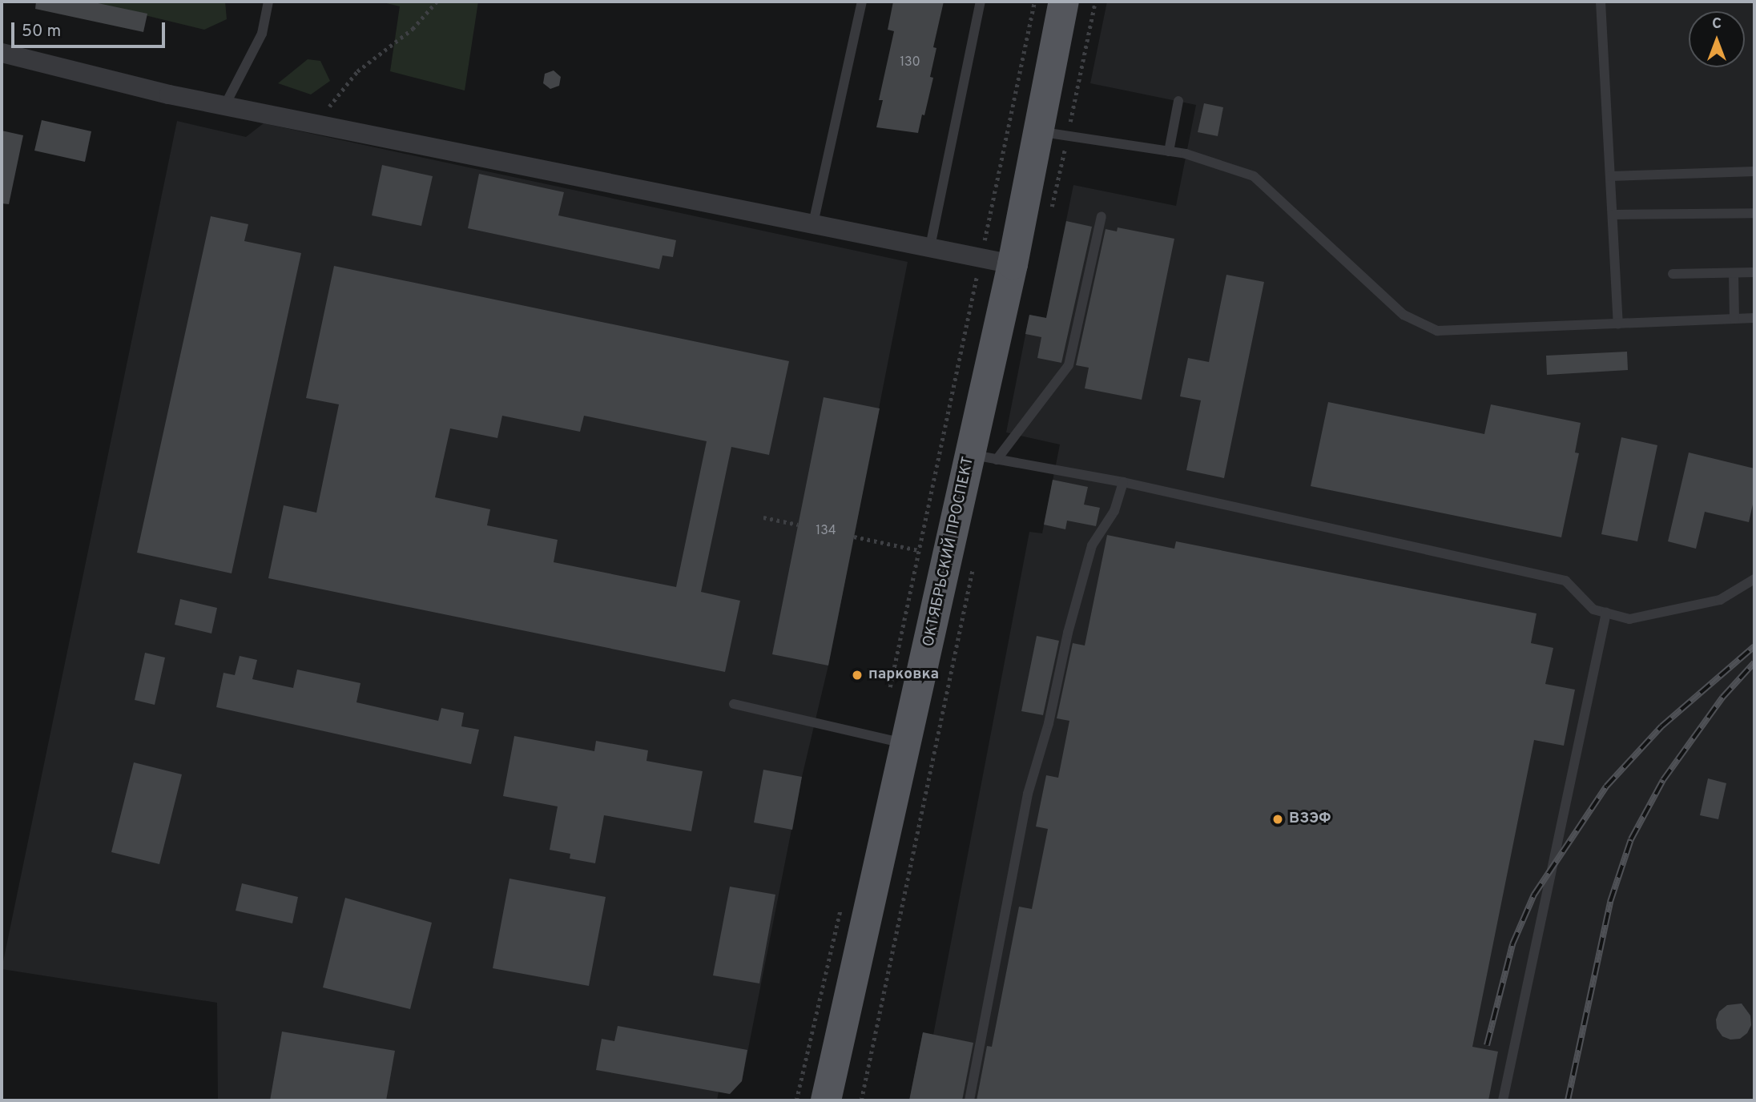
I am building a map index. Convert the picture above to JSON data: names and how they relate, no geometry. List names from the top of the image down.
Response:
{
  "streets": {
    "main road": ["ОКТЯБРЬСКИЙ ПРОСПЕКТ"]
  },
  "places": ["парковка", "ВЗЭФ"],
  "house_numbers": ["130", "134"],
  "scale_bar": "50 m",
  "north": "top"
}
